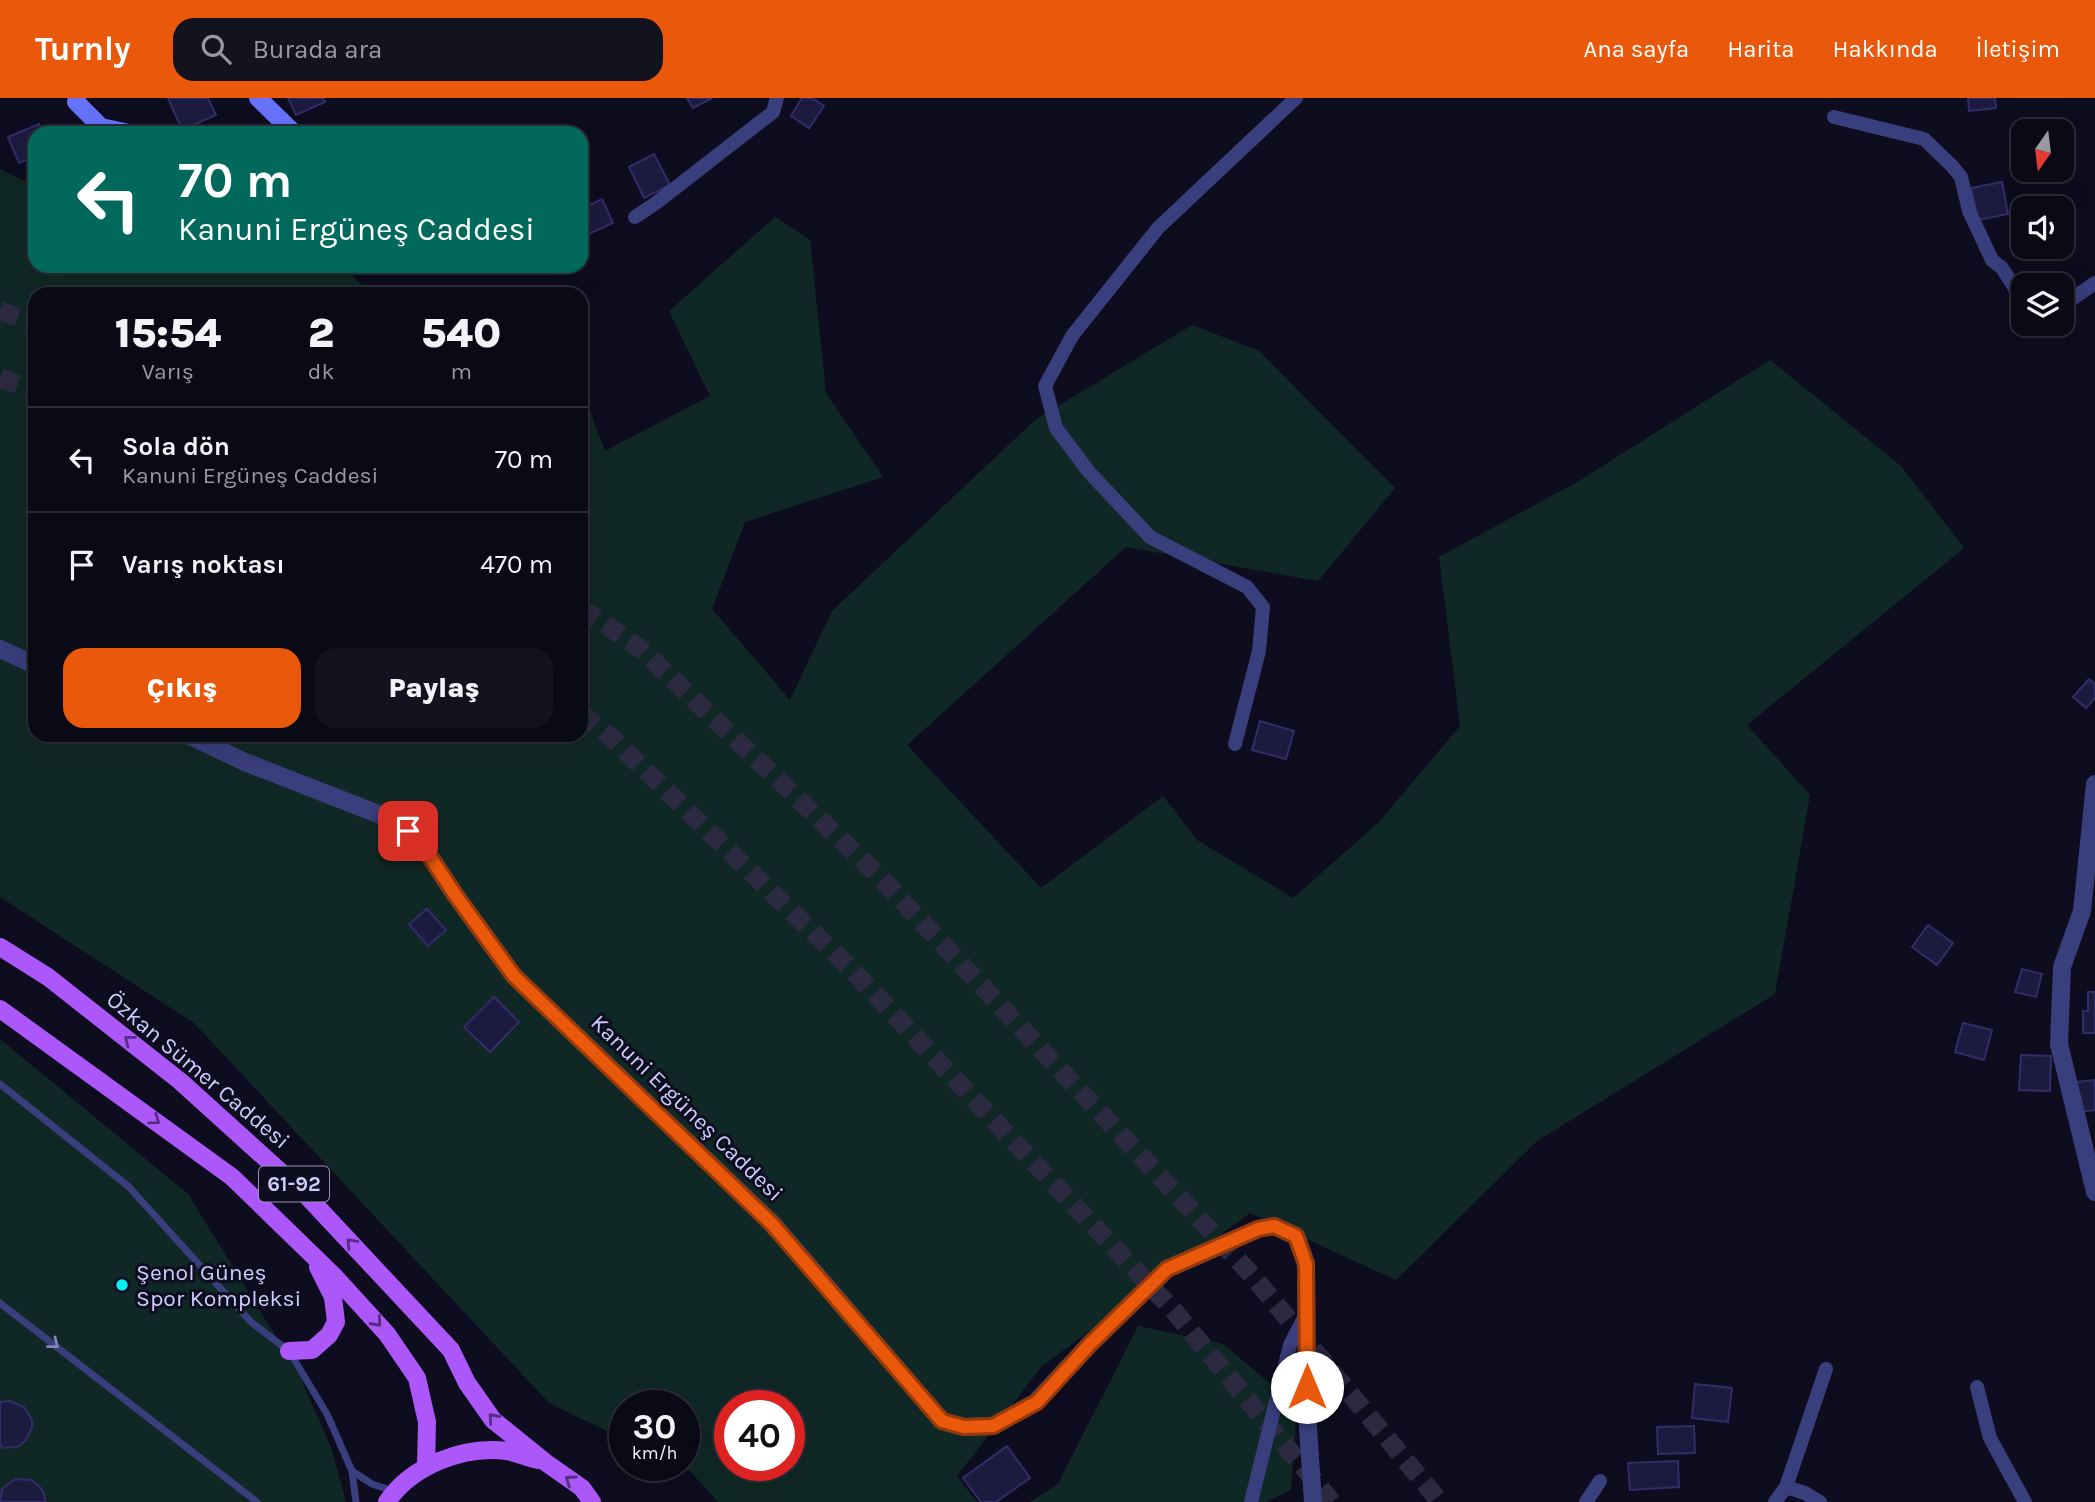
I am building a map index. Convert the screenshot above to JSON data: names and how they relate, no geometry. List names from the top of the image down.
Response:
{
  "streets": {
    "main road": ["Özkan Sümer Caddesi", "61-92"],
    "street": ["Kanuni Ergüneş Caddesi"]
  },
  "crossings": [
    ["Özkan Sümer Caddesi", "61-92"]
  ],
  "places": ["Şenol Güneş Spor Kompleksi"],
  "north": "bottom",
  "page": {
    "header": "Turnly",
    "search": "Burada ara",
    "nav": [
      "Ana sayfa",
      "Harita",
      "Hakkında",
      "İletişim"
    ],
    "turn": ["70 m", "Kanuni Ergüneş Caddesi"],
    "eta": [
      "15:54",
      "Varış",
      "2",
      "dk",
      "540",
      "m"
    ],
    "list": [
      {
        "name": "Sola dön",
        "note": "Kanuni Ergüneş Caddesi",
        "value": "70 m"
      },
      {
        "name": "Varış noktası",
        "value": "470 m"
      }
    ],
    "buttons": ["Çıkış", "Paylaş"],
    "speed": "30 km/h",
    "limit": "40"
  }
}
